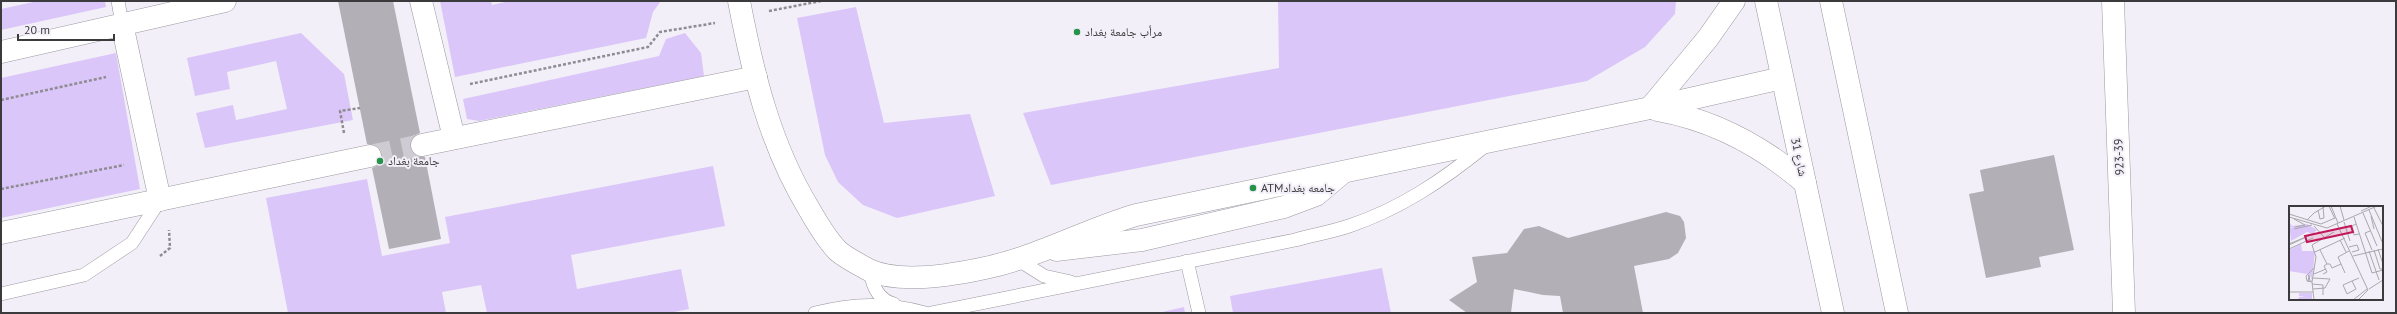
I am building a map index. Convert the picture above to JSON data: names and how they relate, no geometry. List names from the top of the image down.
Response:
{
  "streets": {
    "street": ["شارع 31", "923-39"]
  },
  "places": ["مرأب جامعة بغداد", "جامعة بغداد", "ATMجامعه بغداد"],
  "scale_bar": "20 m"
}
